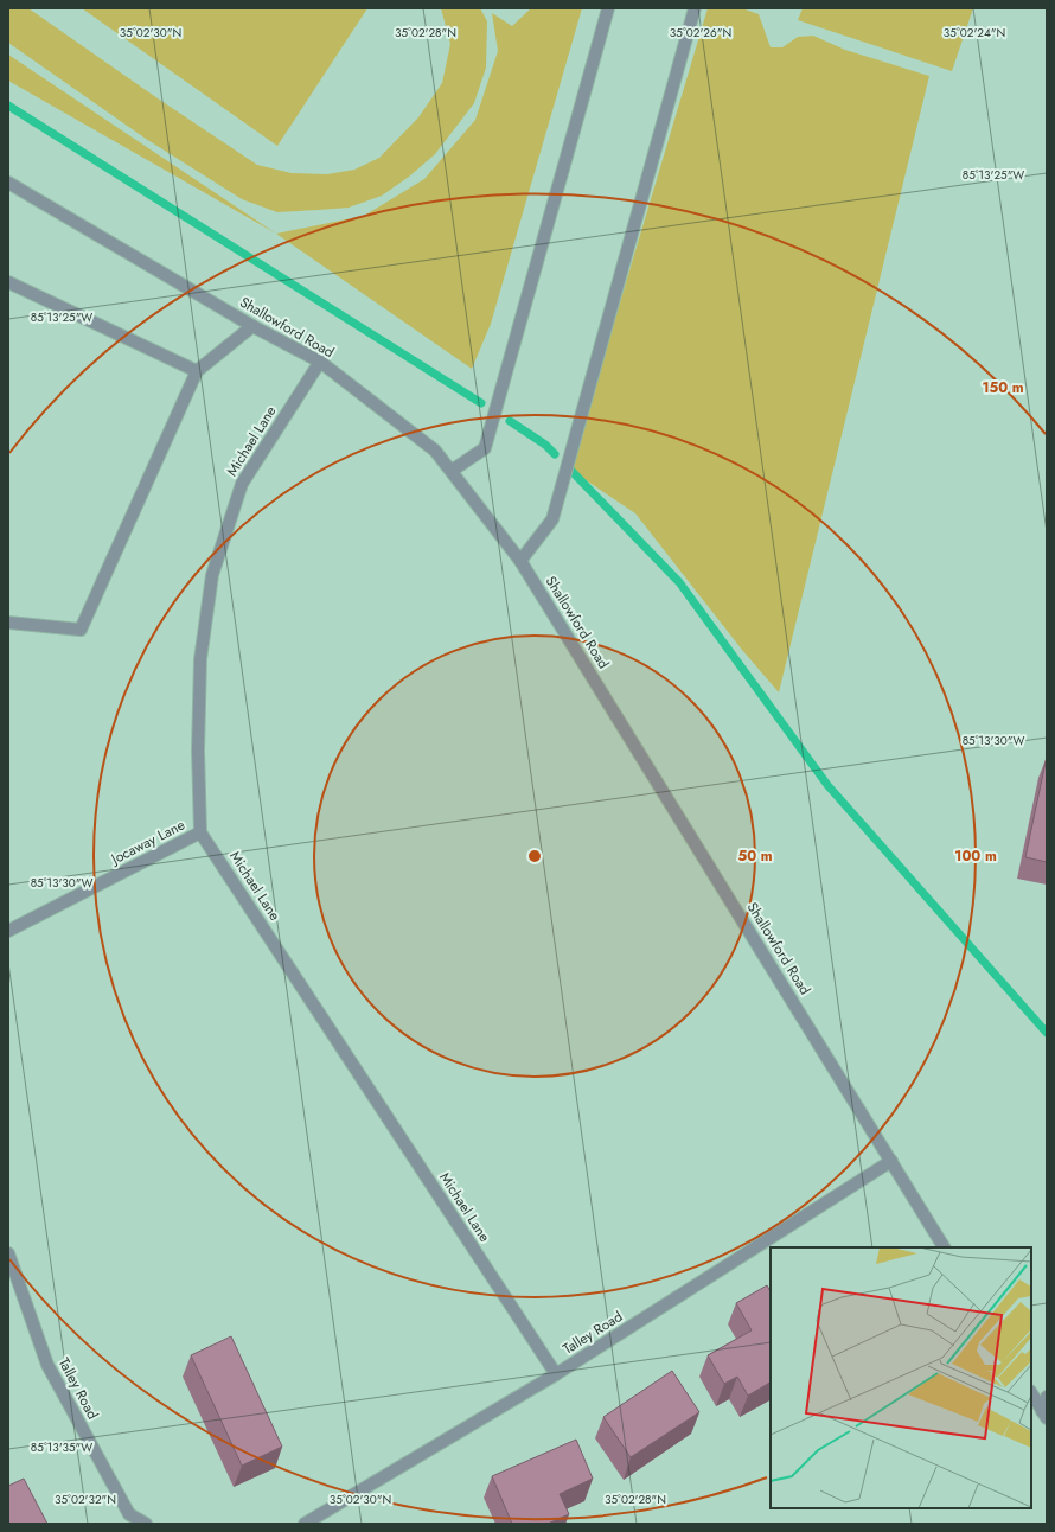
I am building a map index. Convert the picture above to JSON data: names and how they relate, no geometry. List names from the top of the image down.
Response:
{
  "streets": {
    "street": [
      "Shallowford Road",
      "Michael Lane",
      "Jocaway Lane",
      "Talley Road"
    ]
  },
  "crossings": [
    ["Shallowford Road", "Michael Lane"],
    ["Shallowford Road", "Talley Road"],
    ["Michael Lane", "Jocaway Lane"],
    ["Michael Lane", "Talley Road"]
  ],
  "coordinates": [
    "35°02'30\"N",
    "35°02'28\"N",
    "35°02'26\"N",
    "35°02'24\"N",
    "85°13'25\"W",
    "85°13'30\"W",
    "85°13'35\"W",
    "35°02'32\"N"
  ],
  "rings": ["150 m", "50 m", "100 m"]
}
